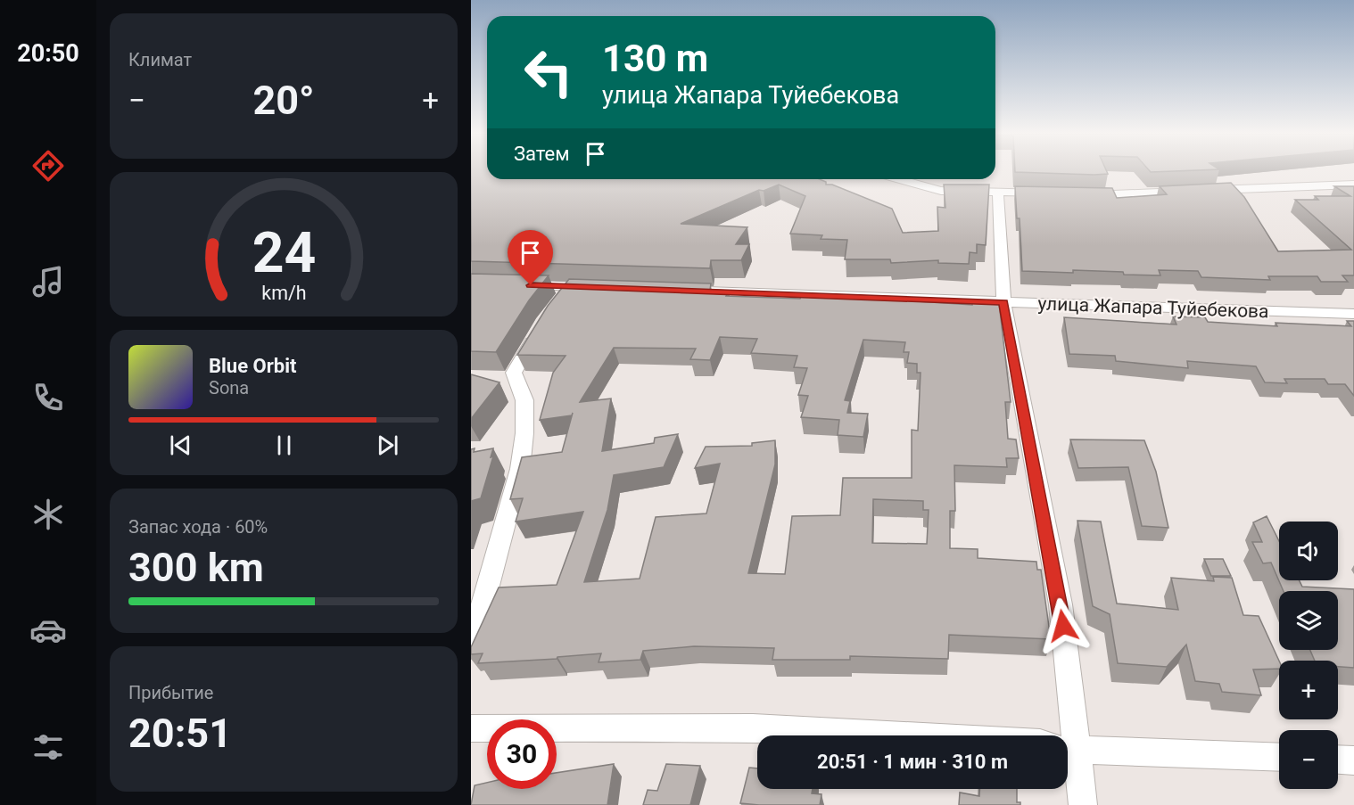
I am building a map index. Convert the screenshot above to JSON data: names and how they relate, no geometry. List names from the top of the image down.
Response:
{
  "streets": {
    "street": ["улица Жапара Туйебекова"]
  },
  "page": {
    "tabs": "20:50",
    "tile": [
      "Климат",
      ["Запас хода · 60%", "300 km"],
      ["Прибытие", "20:51"]
    ],
    "turn": ["130 m", "улица Жапара Туйебекова"],
    "heat": ["−", "20°", "+"],
    "then": "Затем",
    "song": ["Blue Orbit", "Sona"],
    "map_buttons": ["+", "−"],
    "limit": "30",
    "trip": "20:51 · 1 мин · 310 m",
    "gauge": ["24", "km/h"]
  }
}
